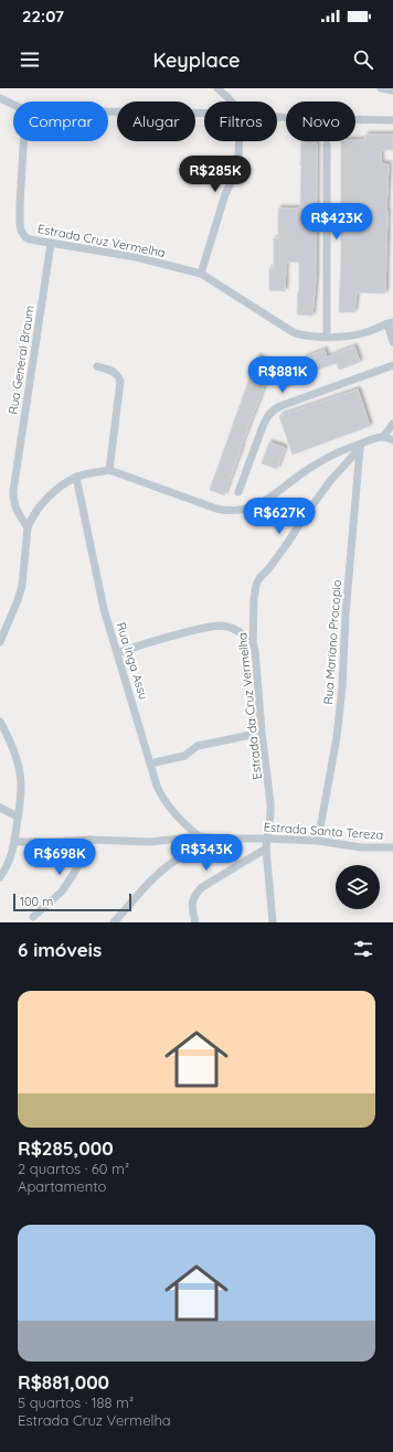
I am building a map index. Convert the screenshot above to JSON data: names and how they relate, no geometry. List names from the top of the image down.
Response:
{
  "streets": {
    "street": [
      "Estrada Cruz Vermelha",
      "Rua General Braum",
      "Rua Mariano Procopio",
      "Rua Inga Assu",
      "Estrada da Cruz Vermelha",
      "Estrada Santa Tereza"
    ]
  },
  "crossings": [
    ["Estrada Cruz Vermelha", "Rua General Braum"],
    ["Rua Mariano Procopio", "Estrada da Cruz Vermelha"],
    ["Rua Mariano Procopio", "Estrada Santa Tereza"],
    ["Rua Inga Assu", "Estrada Santa Tereza"],
    ["Estrada da Cruz Vermelha", "Estrada Santa Tereza"]
  ],
  "scale_bar": "100 m",
  "page": {
    "status": "22:07",
    "header": "Keyplace",
    "chip": [
      "Comprar",
      "Alugar",
      "Filtros",
      "Novo"
    ],
    "price": [
      "R$285K",
      "R$423K",
      "R$881K",
      "R$627K",
      "R$343K",
      "R$698K"
    ],
    "scale": "100 m",
    "heading": "6 imóveis",
    "list": [
      {
        "name": "R$285,000",
        "note": "2 quartos · 60 m² · Apartamento"
      },
      {
        "name": "R$881,000",
        "note": "5 quartos · 188 m² · Estrada Cruz Vermelha"
      }
    ]
  }
}
